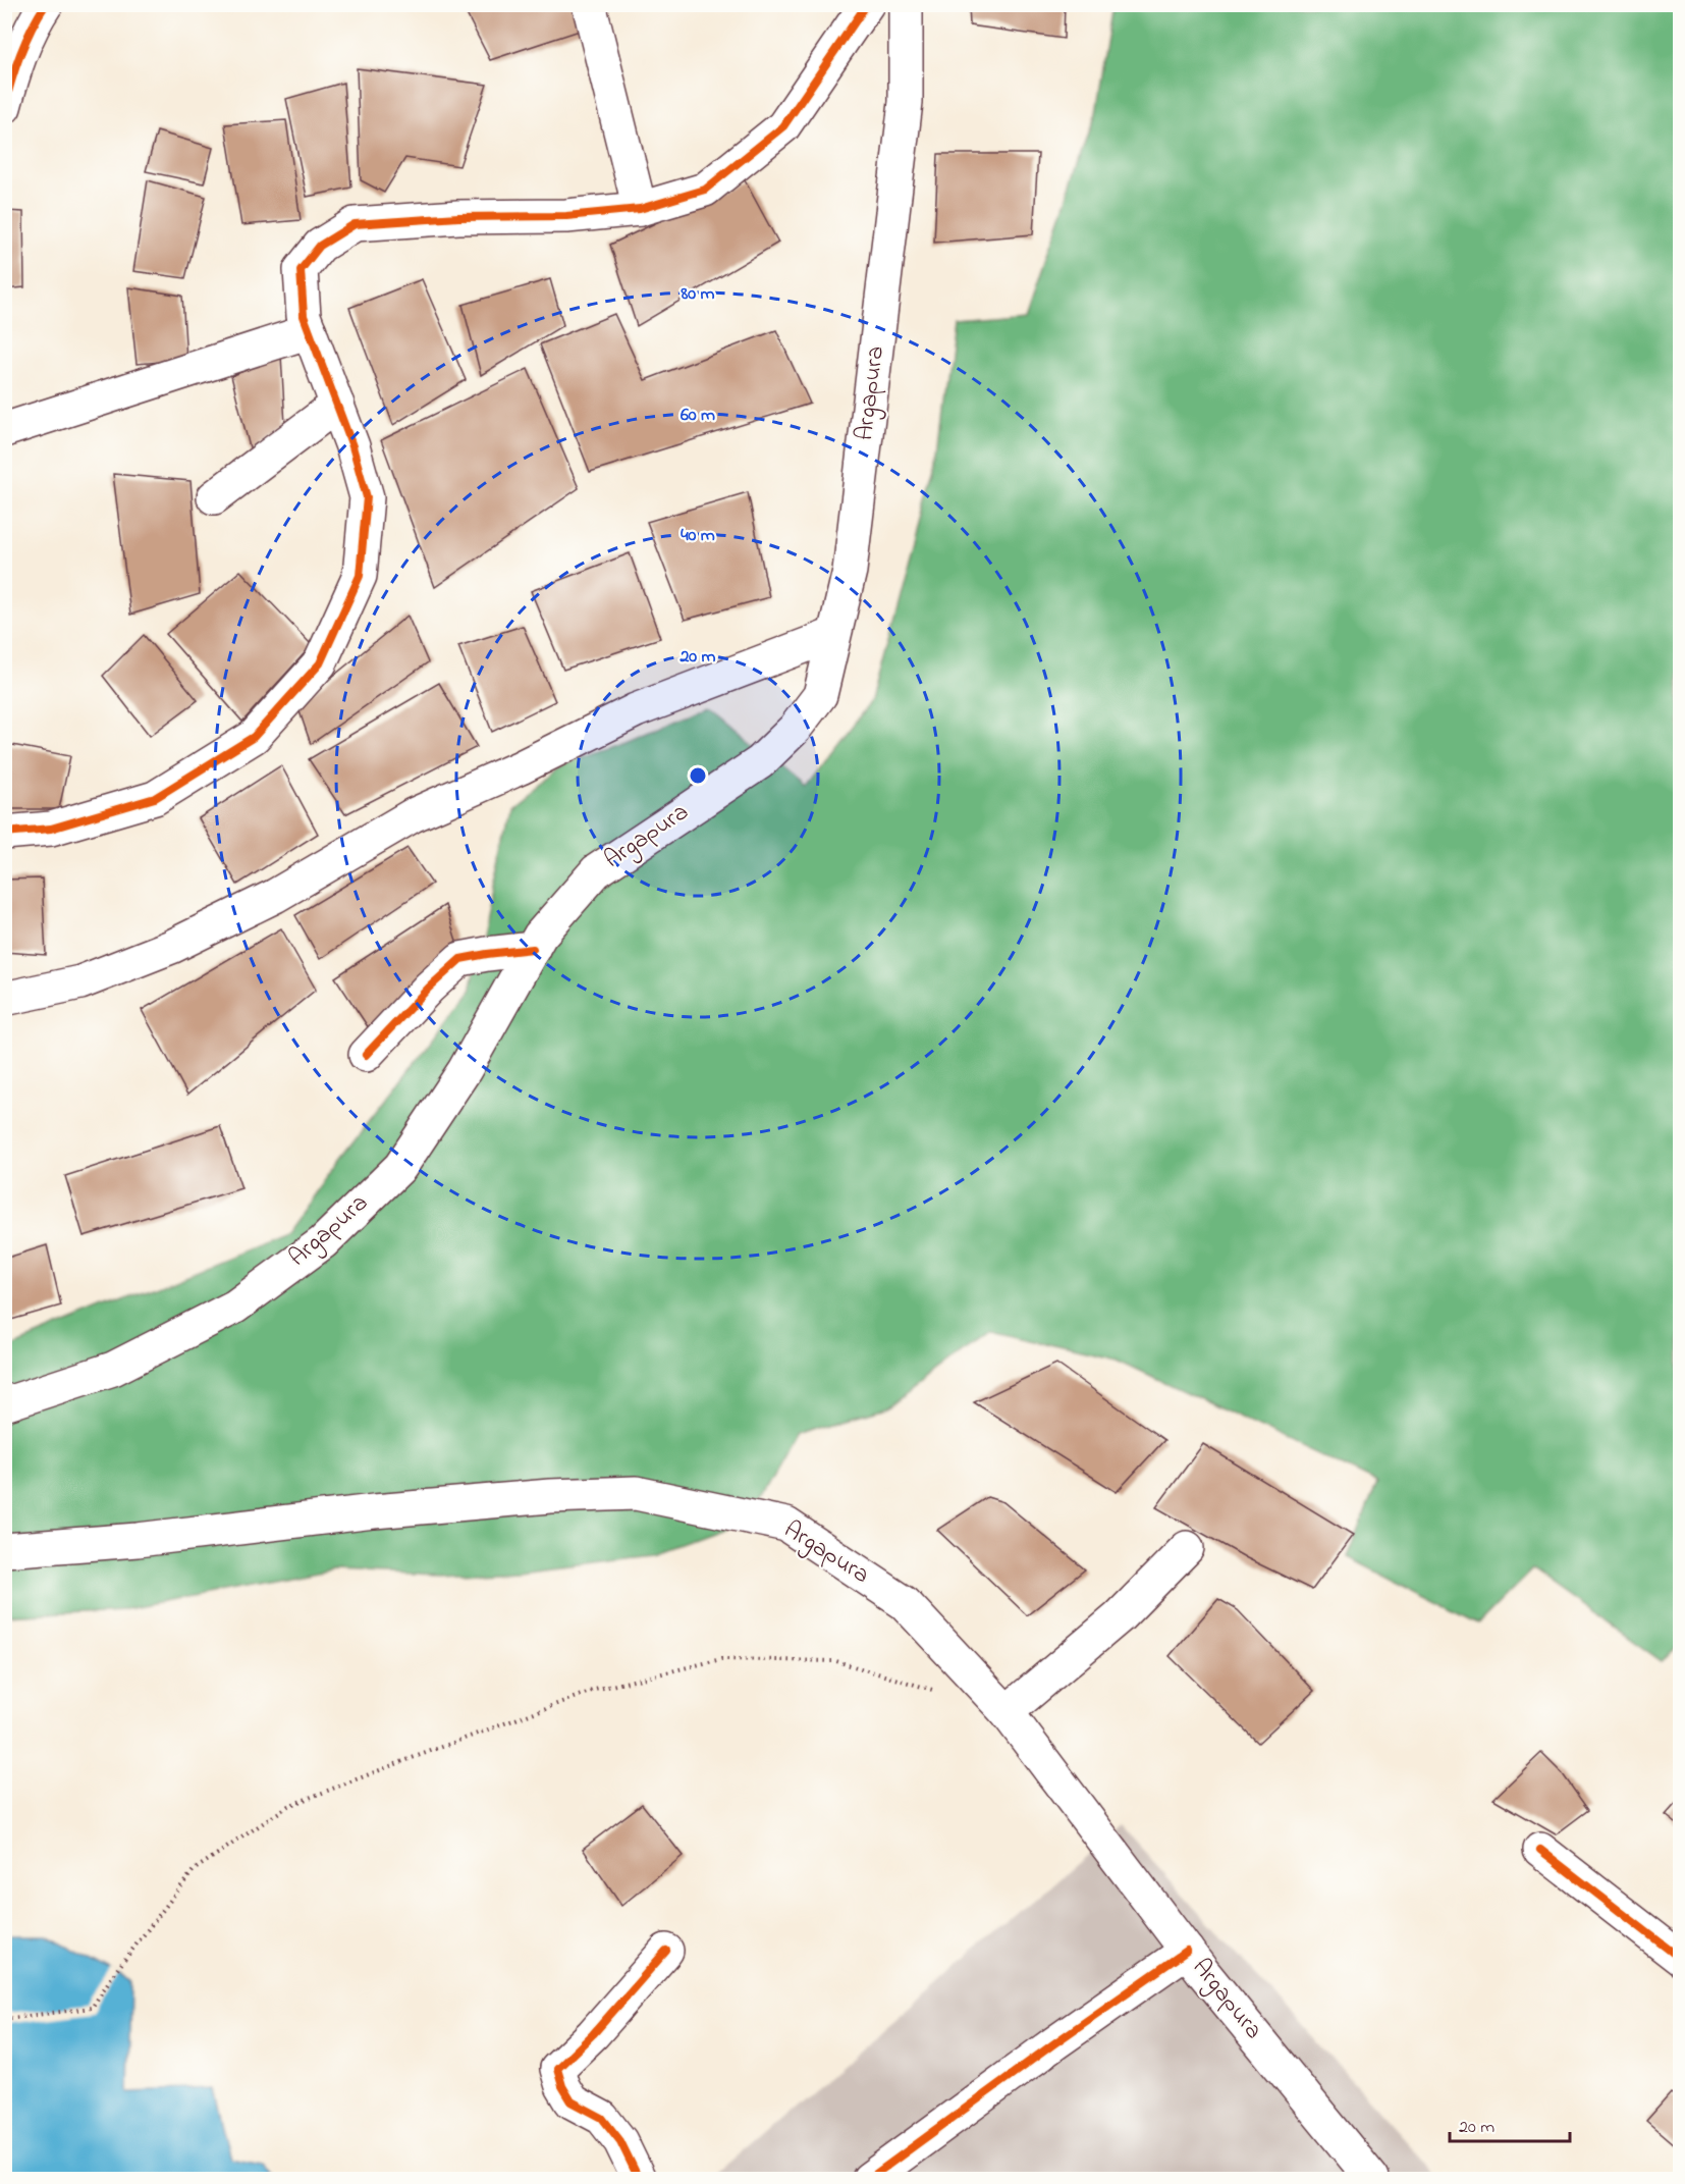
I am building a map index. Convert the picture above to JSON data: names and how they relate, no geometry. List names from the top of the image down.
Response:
{
  "streets": {
    "main road": ["Argapura"]
  },
  "scale_bar": "20 m",
  "rings": [
    "80 m",
    "60 m",
    "40 m",
    "20 m"
  ]
}
